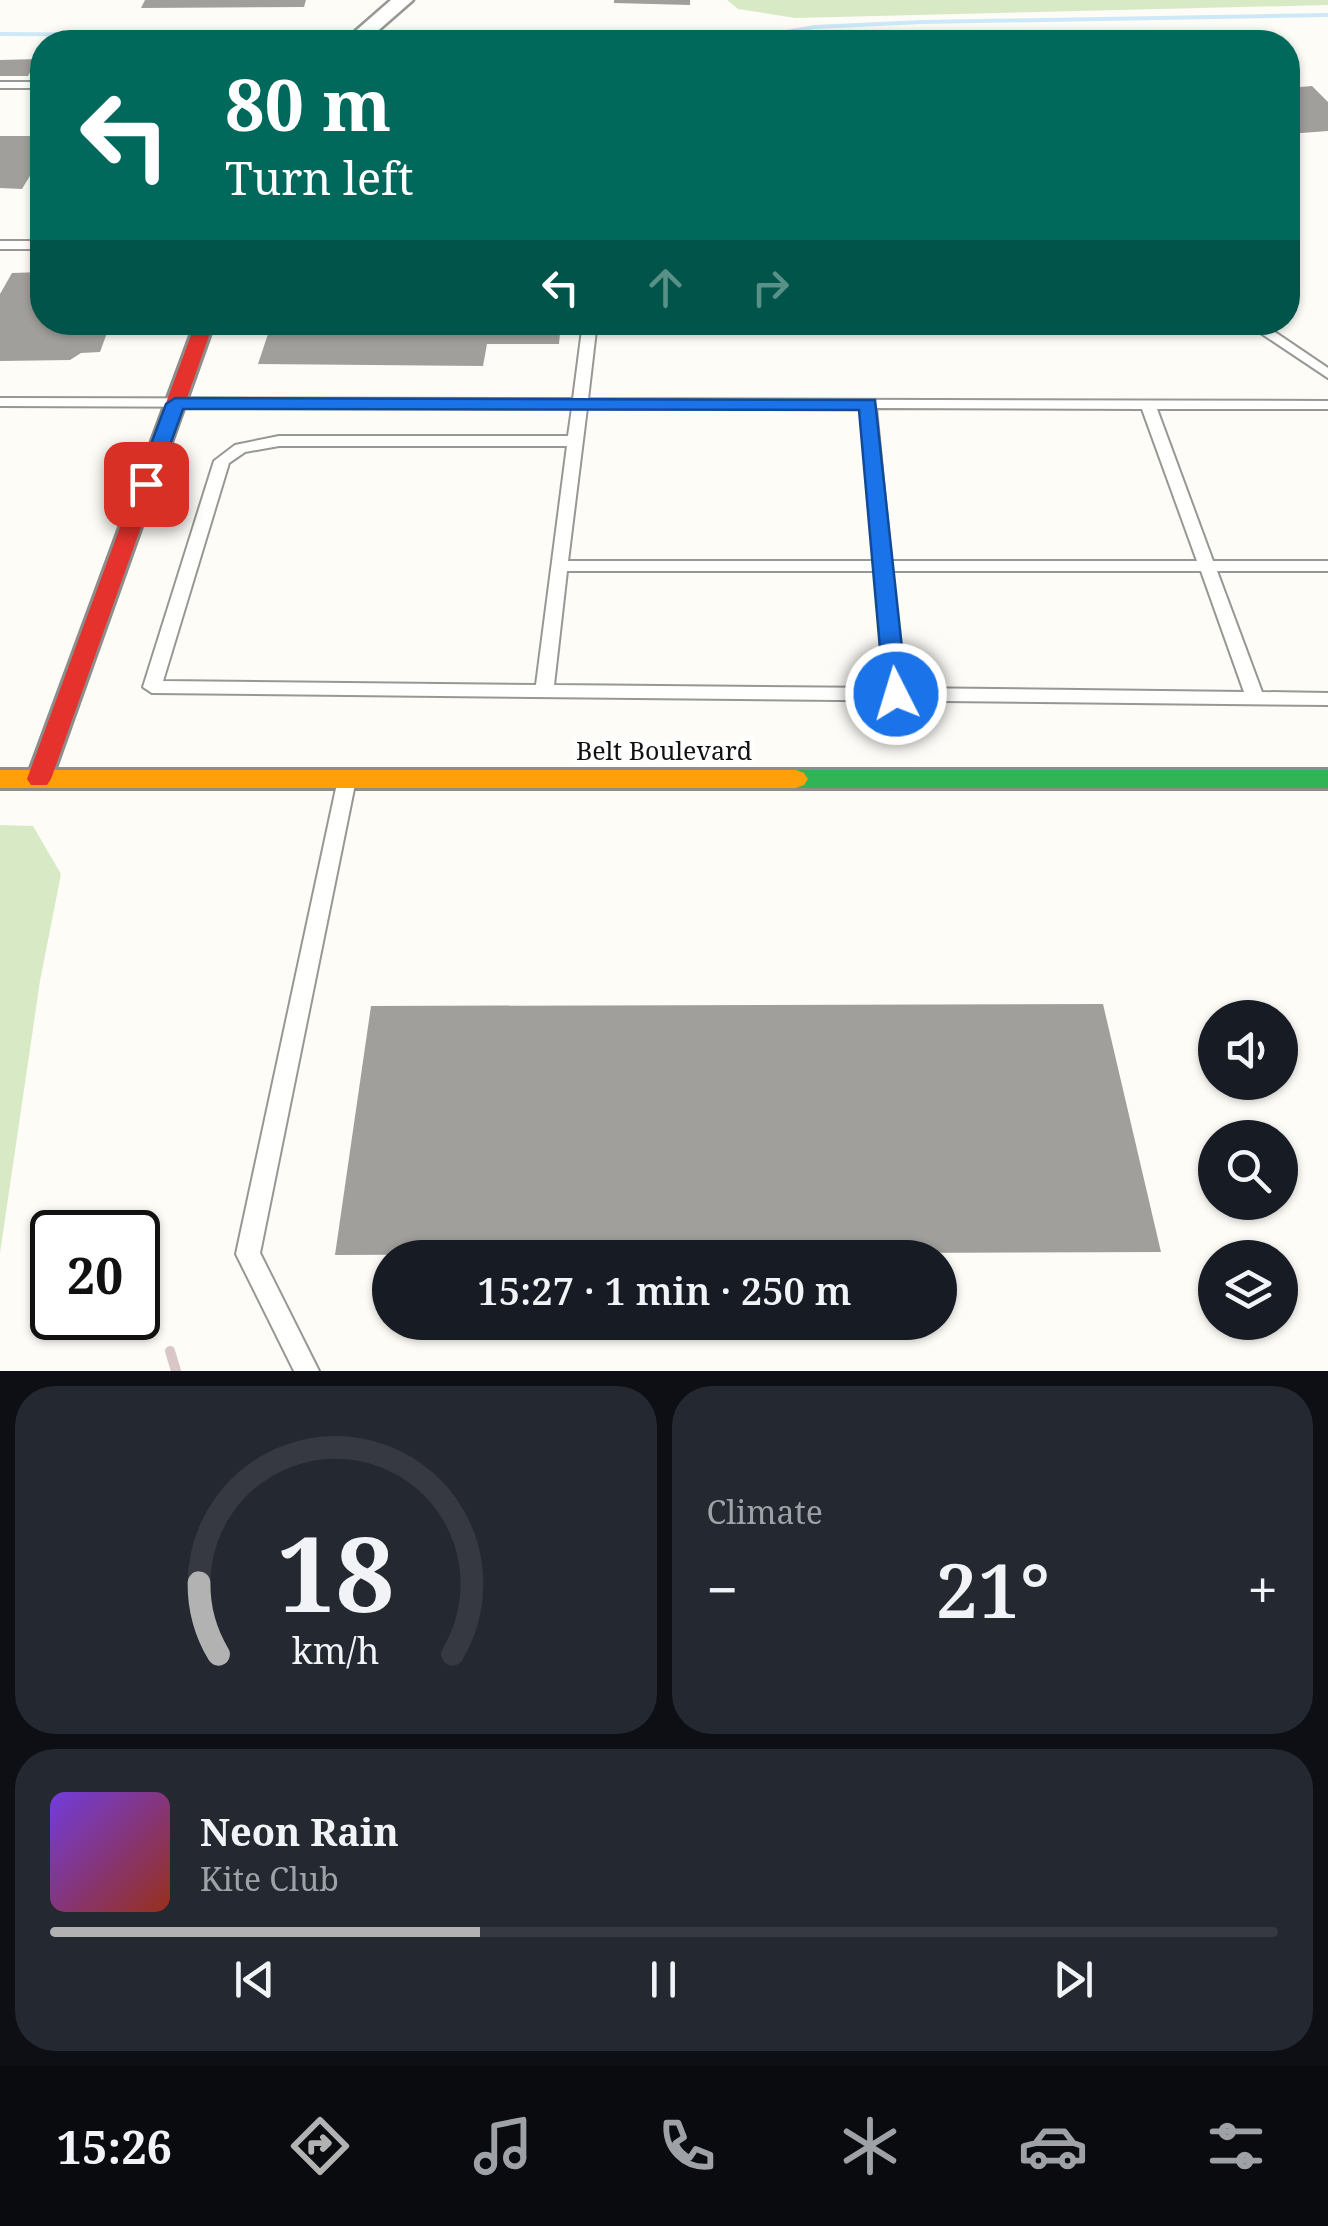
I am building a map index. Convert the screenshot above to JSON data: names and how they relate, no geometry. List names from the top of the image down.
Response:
{
  "streets": {
    "street": ["Belt Boulevard"]
  },
  "page": {
    "turn": ["80 m", "Turn left"],
    "limit": "20",
    "trip": "15:27 · 1 min · 250 m",
    "tile": "Climate",
    "heat": ["−", "21°", "+"],
    "song": ["Neon Rain", "Kite Club"],
    "tabs": "15:26",
    "gauge": ["18", "km/h"]
  }
}
